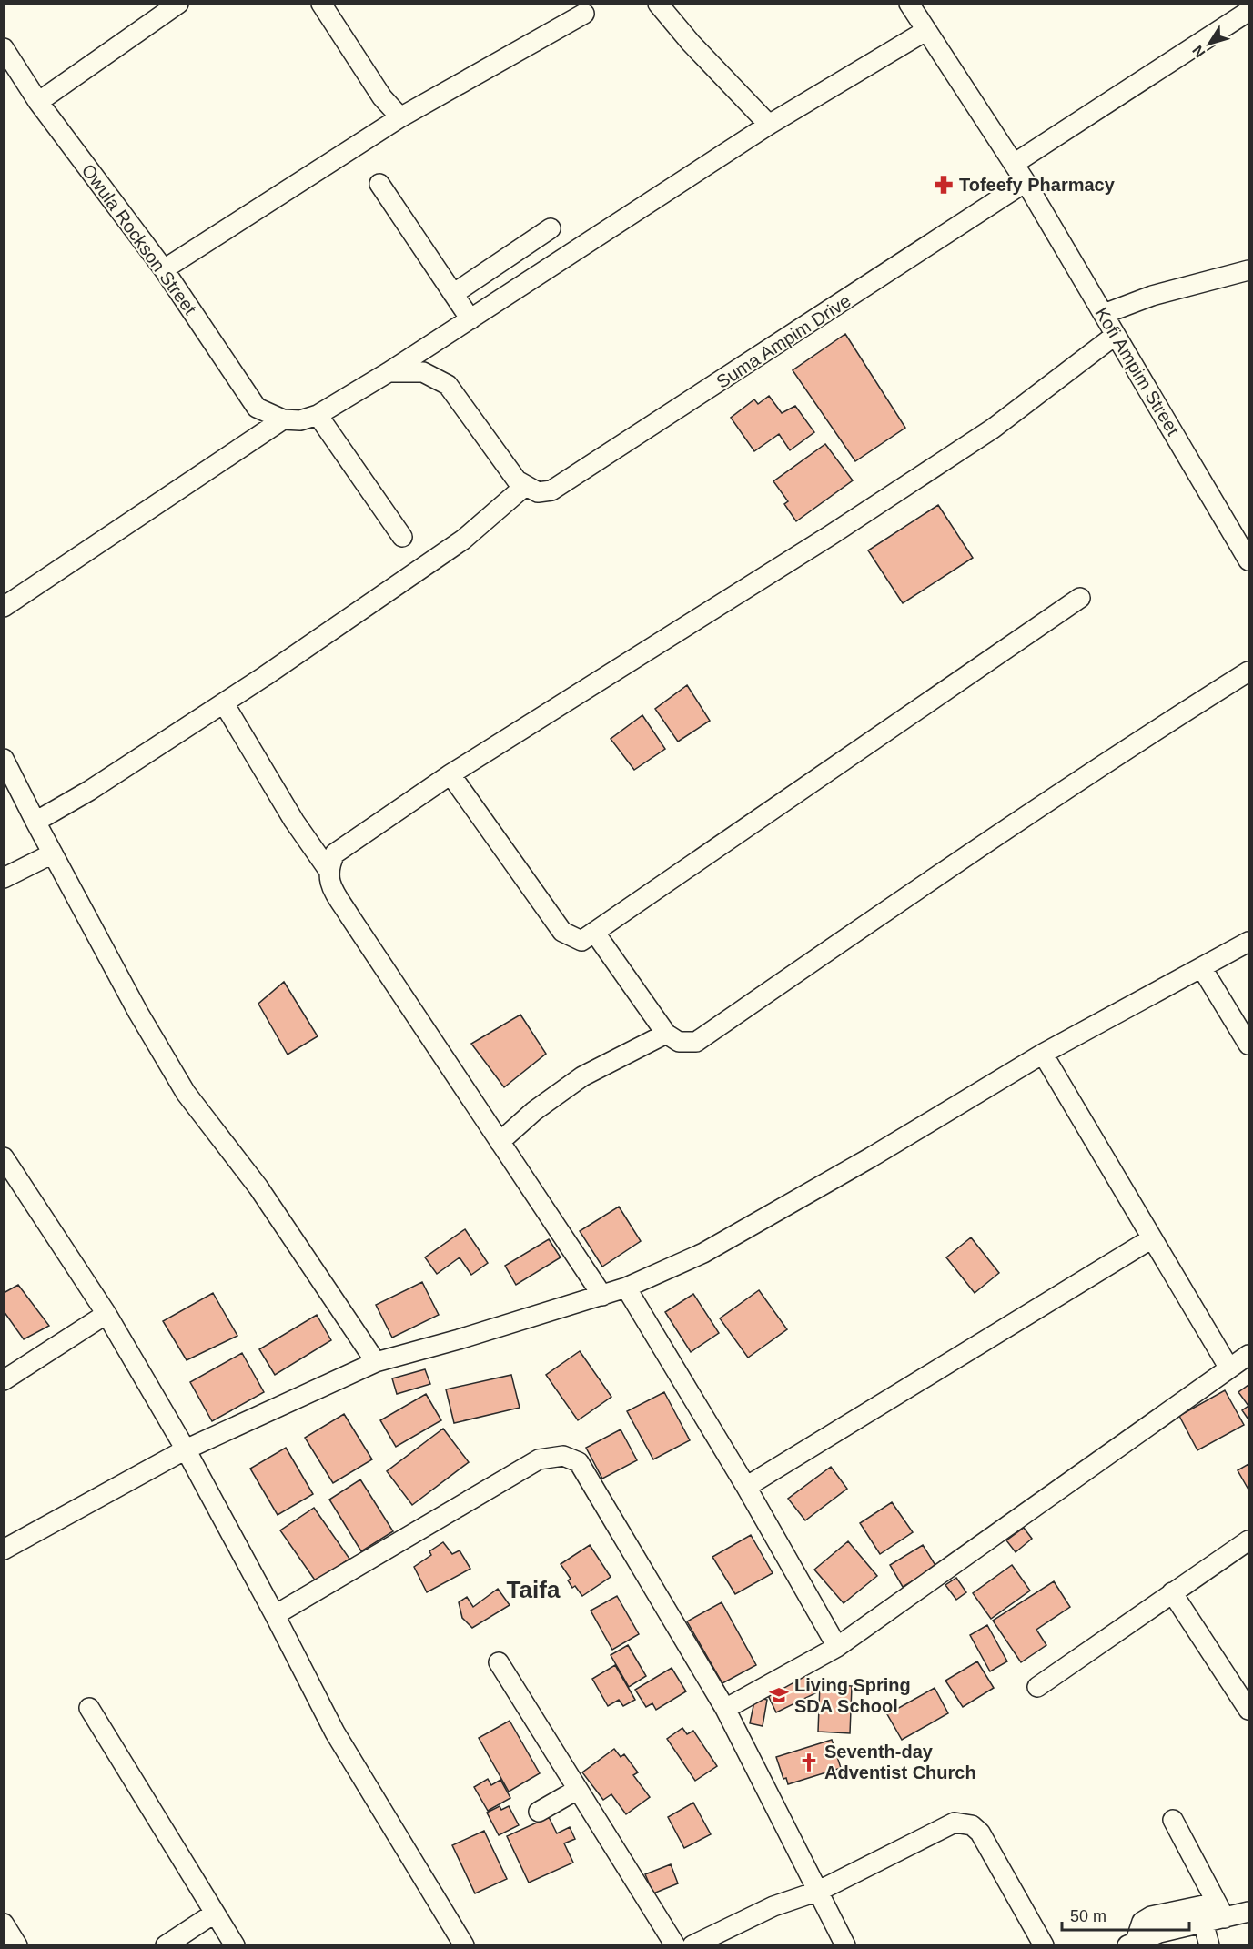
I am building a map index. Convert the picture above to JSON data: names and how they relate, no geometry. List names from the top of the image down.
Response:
{
  "streets": {
    "street": ["Owula Rockson Street", "Suma Ampim Drive", "Kofi Ampim Street"]
  },
  "crossings": [
    ["Suma Ampim Drive", "Kofi Ampim Street"]
  ],
  "districts": ["Taifa"],
  "places": {
    "pharmacy": ["Tofeefy Pharmacy"],
    "school or university": ["Living Spring SDA School"],
    "church": ["Seventh-day Adventist Church"]
  },
  "scale_bar": "50 m",
  "north": "bottom left"
}
